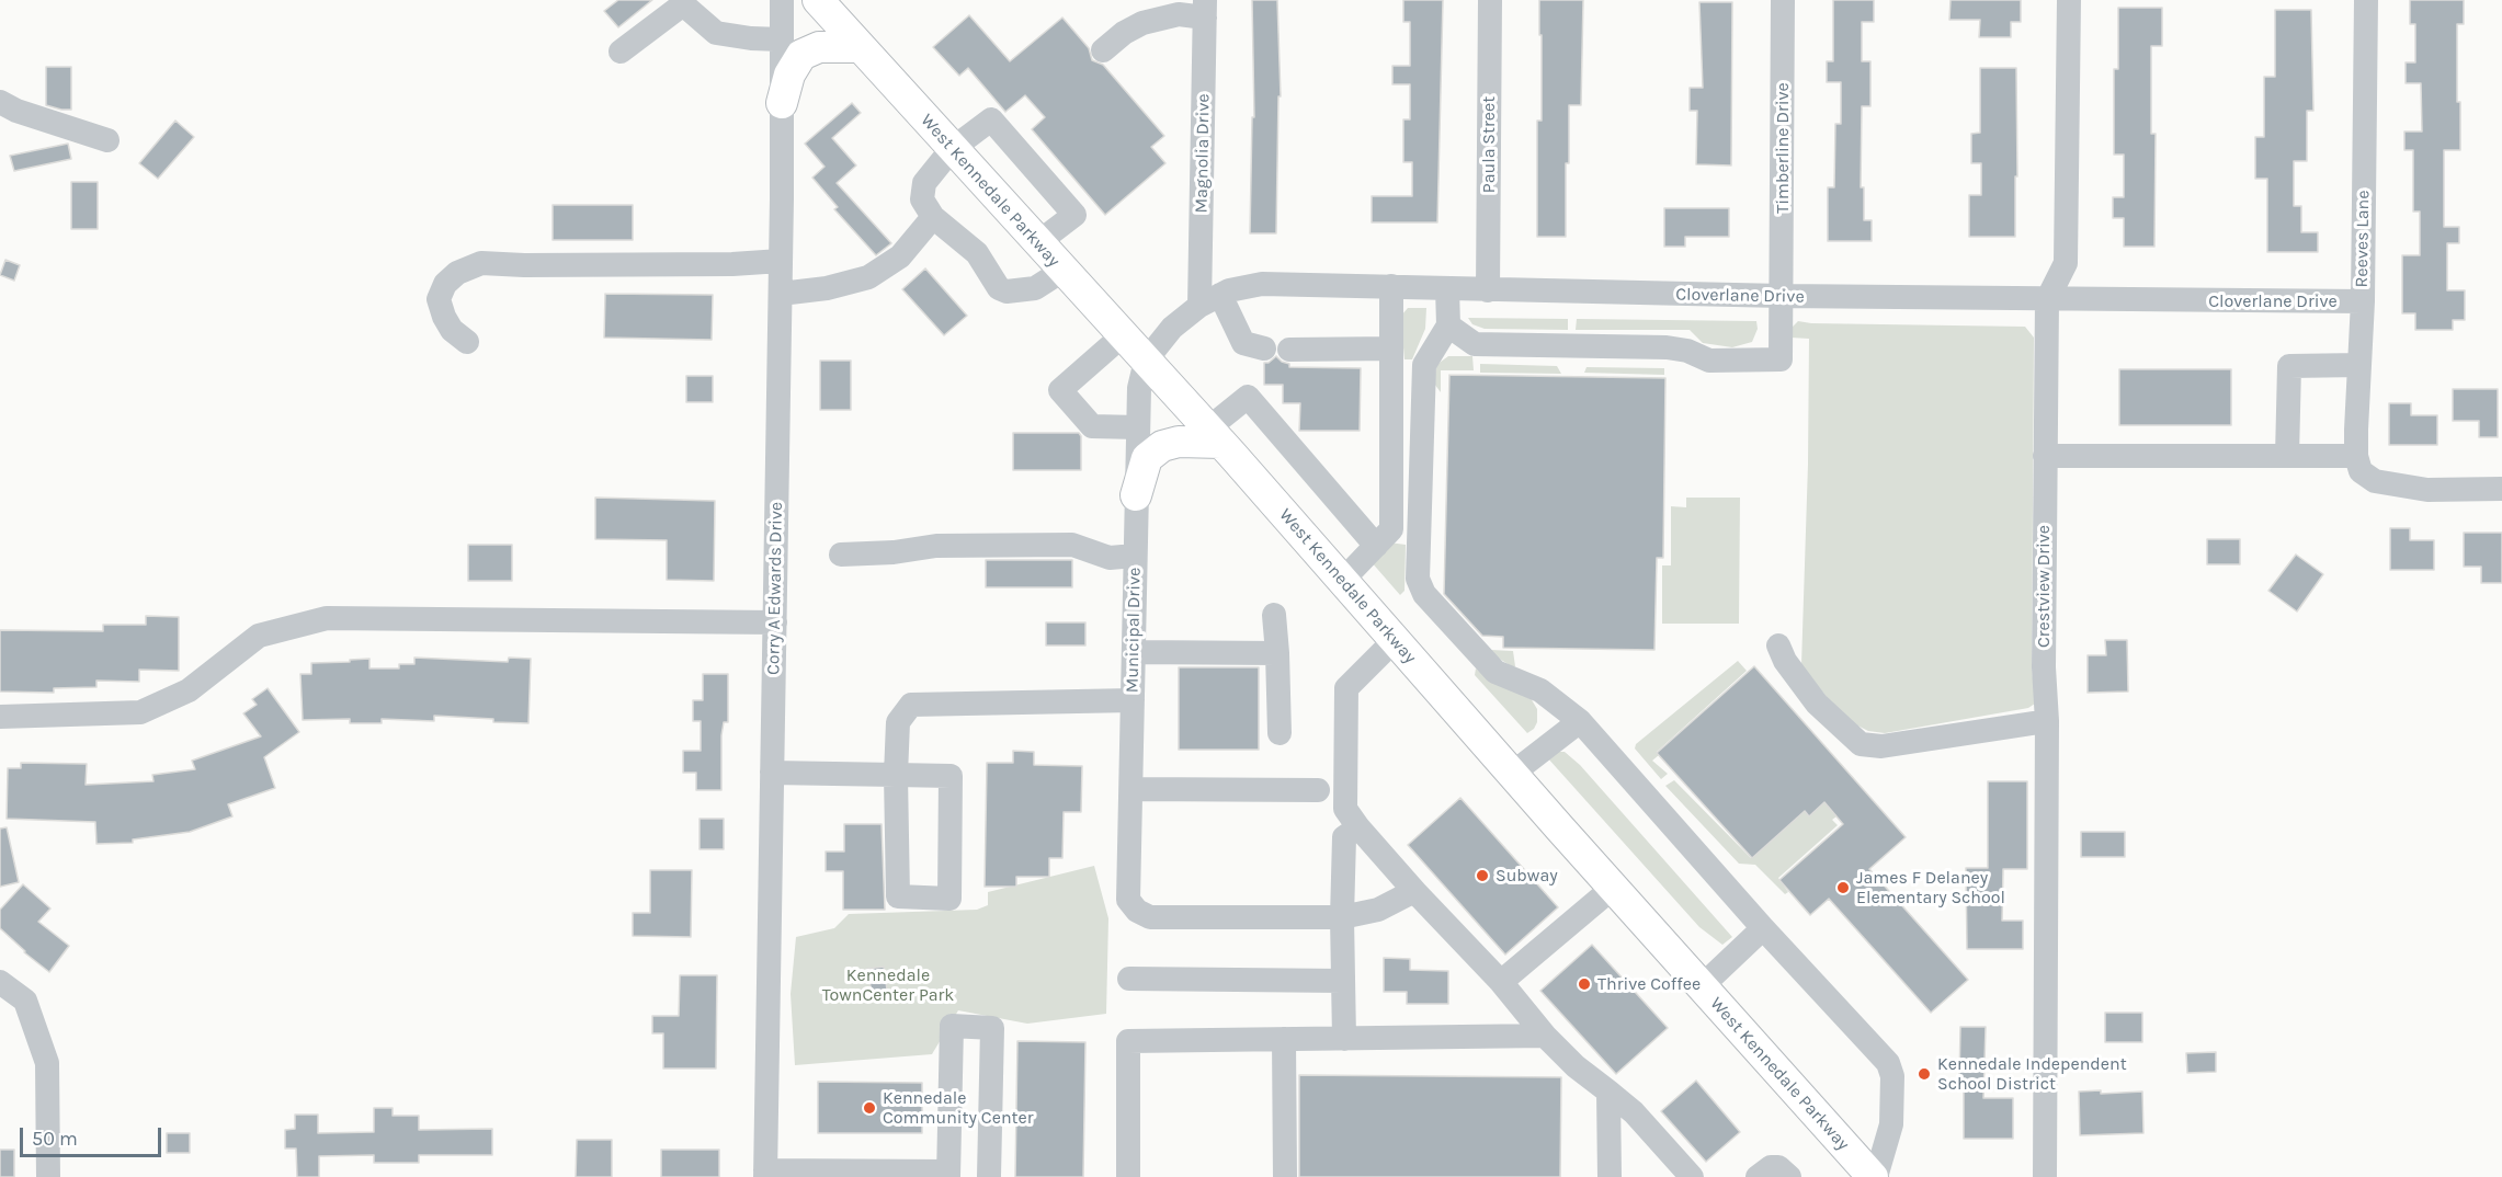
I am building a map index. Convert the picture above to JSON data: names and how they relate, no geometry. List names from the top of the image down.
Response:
{
  "streets": {
    "main road": ["West Kennedale Parkway"],
    "street": [
      "Paula Street",
      "Timberline Drive",
      "Magnolia Drive",
      "Reeves Lane",
      "Cloverlane Drive",
      "Crestview Drive",
      "Corry A Edwards Drive",
      "Municipal Drive"
    ]
  },
  "crossings": [
    ["Paula Street", "Cloverlane Drive"],
    ["Timberline Drive", "Cloverlane Drive"],
    ["Magnolia Drive", "Cloverlane Drive"],
    ["West Kennedale Parkway", "Cloverlane Drive"],
    ["West Kennedale Parkway", "Municipal Drive"],
    ["Reeves Lane", "Cloverlane Drive"],
    ["Cloverlane Drive", "Crestview Drive"],
    ["Cloverlane Drive", "Municipal Drive"]
  ],
  "parks": ["Kennedale TownCenter Park"],
  "places": [
    "Subway",
    "James F Delaney Elementary School",
    "Thrive Coffee",
    "Kennedale Independent School District",
    "Kennedale Community Center"
  ],
  "scale_bar": "50 m"
}
